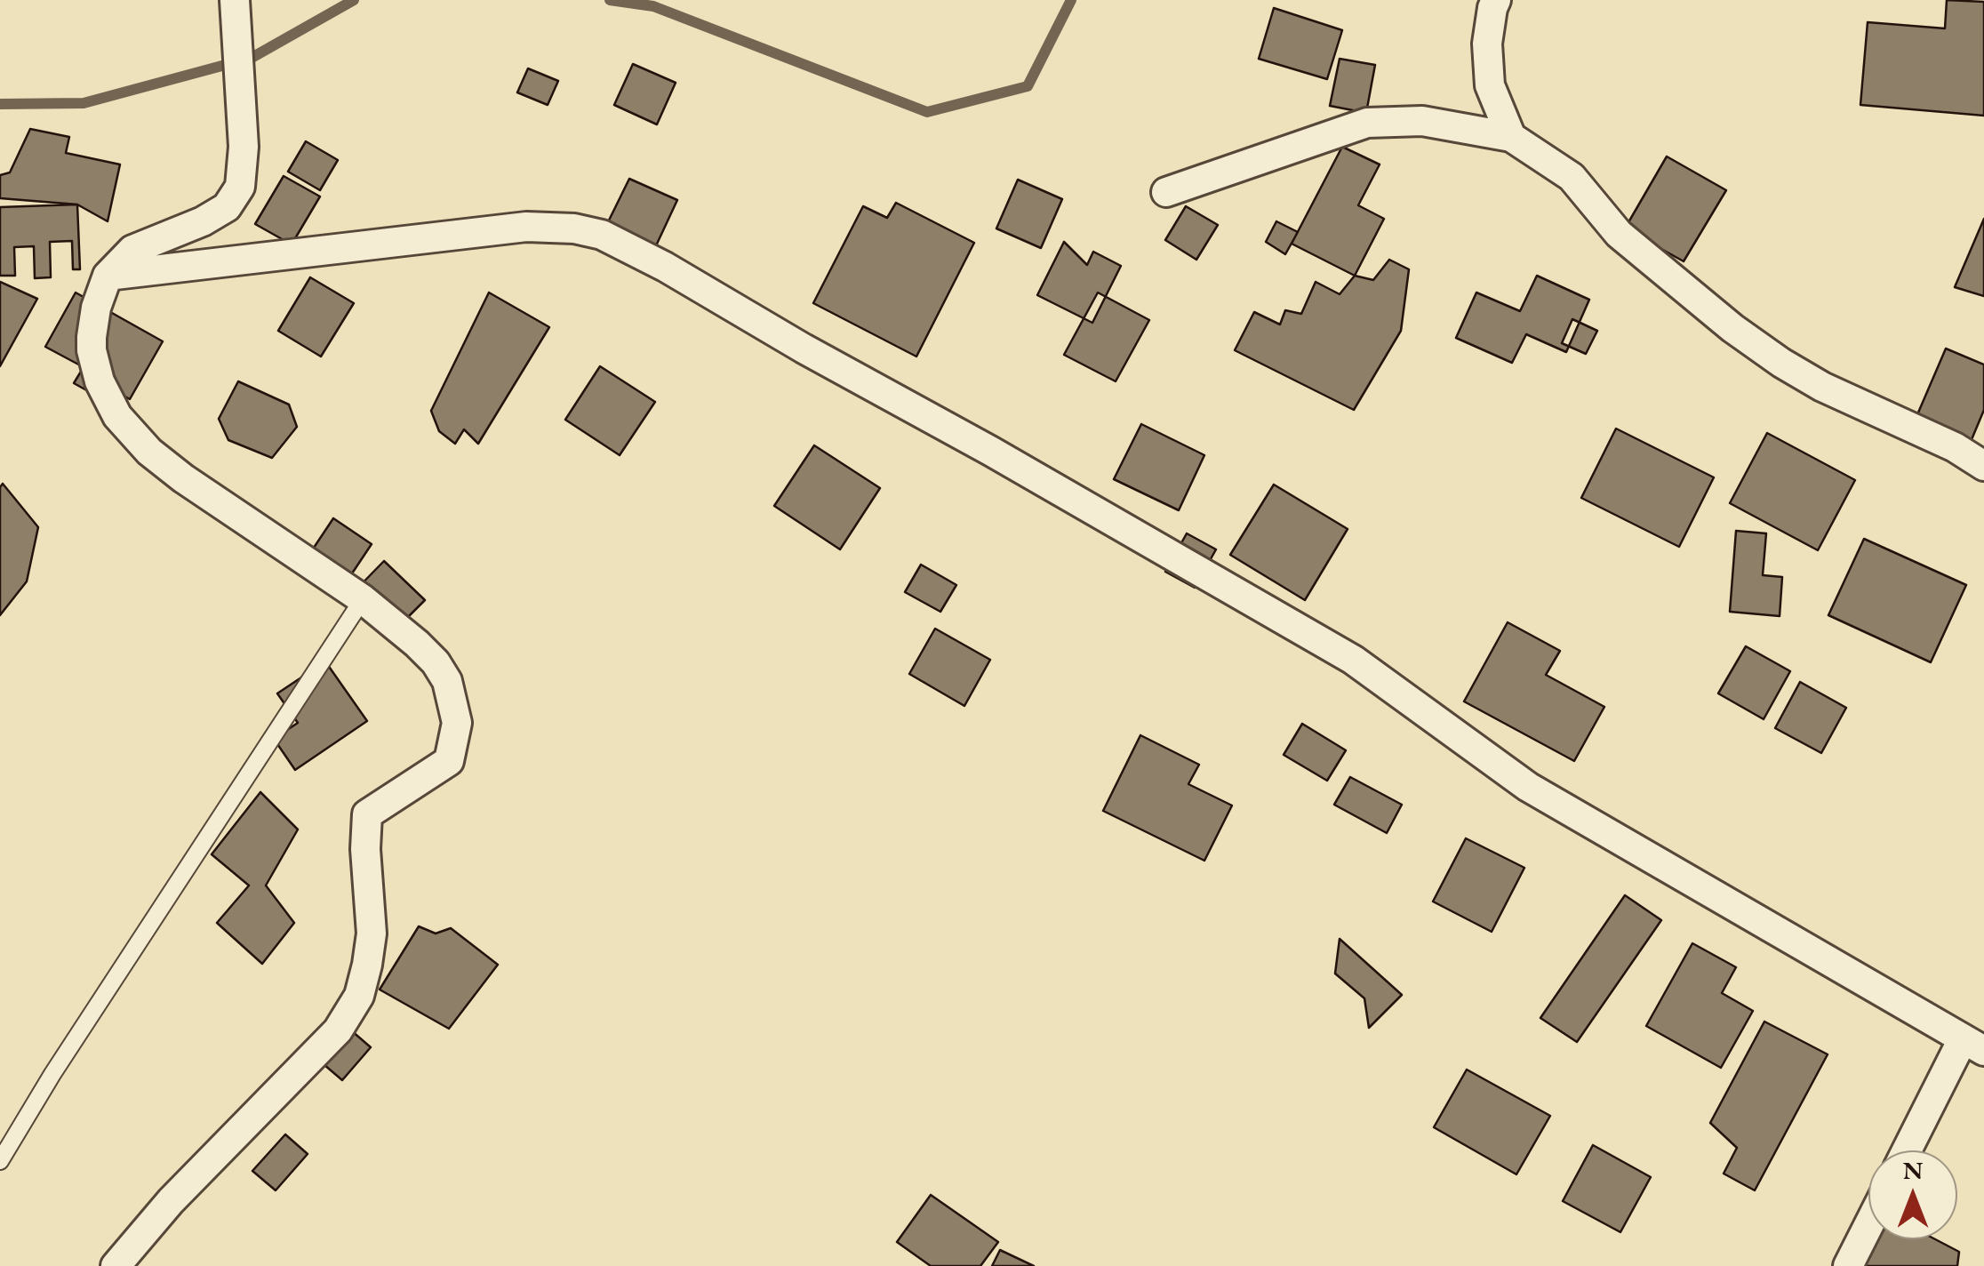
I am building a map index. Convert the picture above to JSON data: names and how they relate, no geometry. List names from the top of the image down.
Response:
{
  "north": "top"
}
